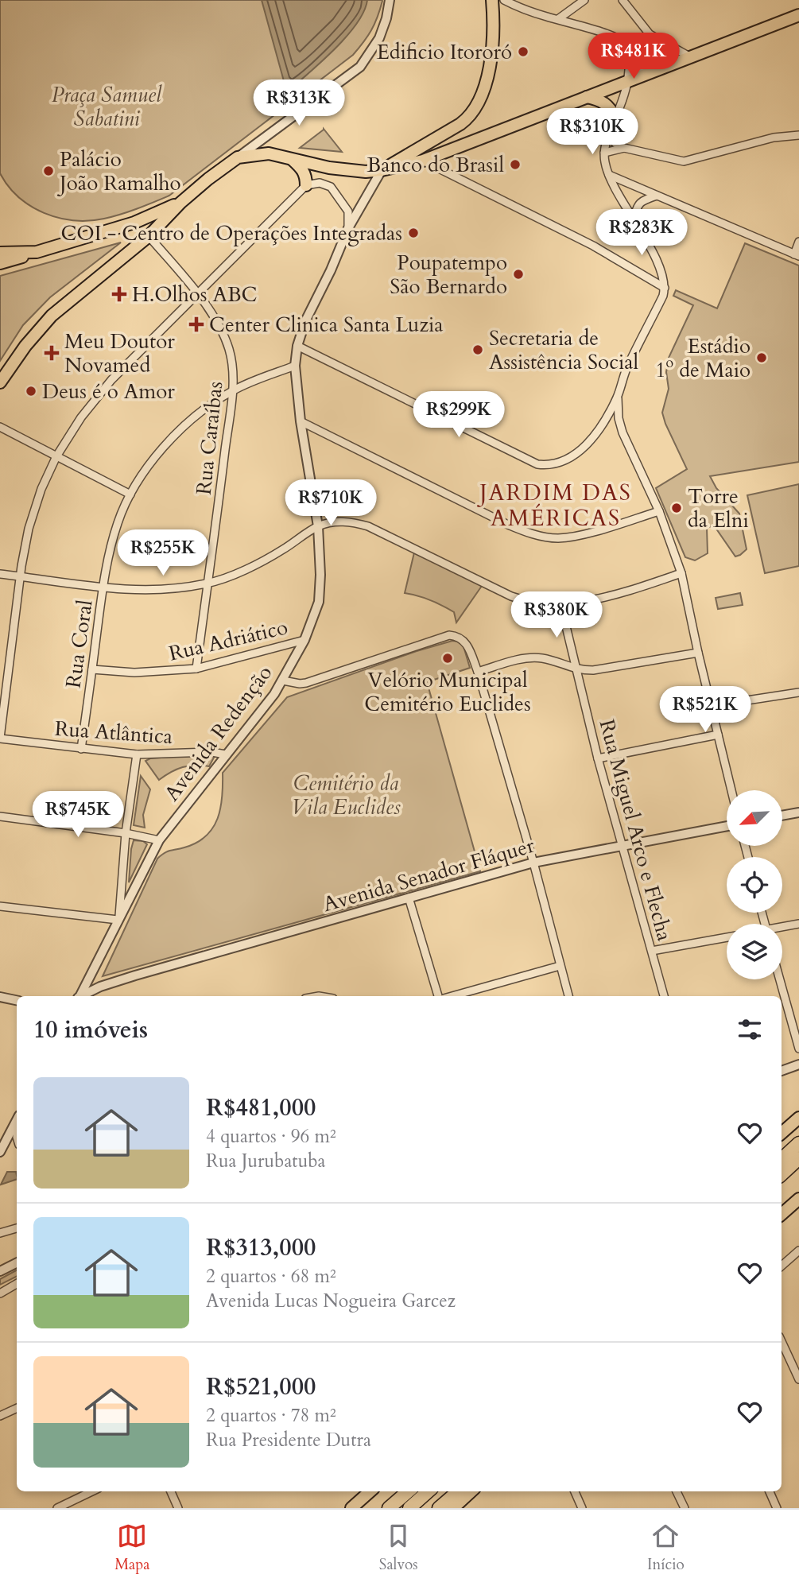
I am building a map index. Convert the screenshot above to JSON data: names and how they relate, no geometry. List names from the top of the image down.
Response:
{
  "streets": {
    "street": [
      "Rua Caraíbas",
      "Rua Adriático",
      "Rua Coral",
      "Rua Atlântica",
      "Avenida Redenção",
      "Rua Miguel Arco e Flecha",
      "Avenida Senador Fláquer"
    ]
  },
  "crossings": [
    ["Rua Caraíbas", "Rua Adriático"],
    ["Rua Caraíbas", "Rua Coral"],
    ["Rua Adriático", "Rua Coral"],
    ["Rua Adriático", "Avenida Redenção"],
    ["Rua Coral", "Rua Atlântica"],
    ["Rua Coral", "Avenida Redenção"],
    ["Rua Atlântica", "Avenida Redenção"],
    ["Rua Miguel Arco e Flecha", "Avenida Senador Fláquer"]
  ],
  "districts": ["JARDIM DAS AMÉRICAS"],
  "parks": ["Praça Samuel Sabatini", "Cemitério da Vila Euclides"],
  "places": {
    "other": [
      "Edificio Itororó",
      "Banco do Brasil",
      "Palácio João Ramalho",
      "COI - Centro de Operações Integradas",
      "Poupatempo São Bernardo",
      "Secretaria de Assistência Social",
      "Estádio 1º de Maio",
      "Deus é o Amor",
      "Torre da Elni",
      "Velório Municipal Cemitério Euclides"
    ],
    "health": ["H.Olhos ABC", "Center Clinica Santa Luzia", "Meu Doutor Novamed"]
  },
  "north": "bottom left",
  "page": {
    "price": [
      "R$481K",
      "R$313K",
      "R$310K",
      "R$283K",
      "R$299K",
      "R$710K",
      "R$255K",
      "R$380K",
      "R$521K",
      "R$745K"
    ],
    "heading": "10 imóveis",
    "list": [
      {
        "name": "R$481,000",
        "note": "4 quartos · 96 m² · Rua Jurubatuba"
      },
      {
        "name": "R$313,000",
        "note": "2 quartos · 68 m² · Avenida Lucas Nogueira Garcez"
      },
      {
        "name": "R$521,000",
        "note": "2 quartos · 78 m² · Rua Presidente Dutra"
      }
    ],
    "tabs": ["Mapa", "Salvos", "Início"]
  }
}
